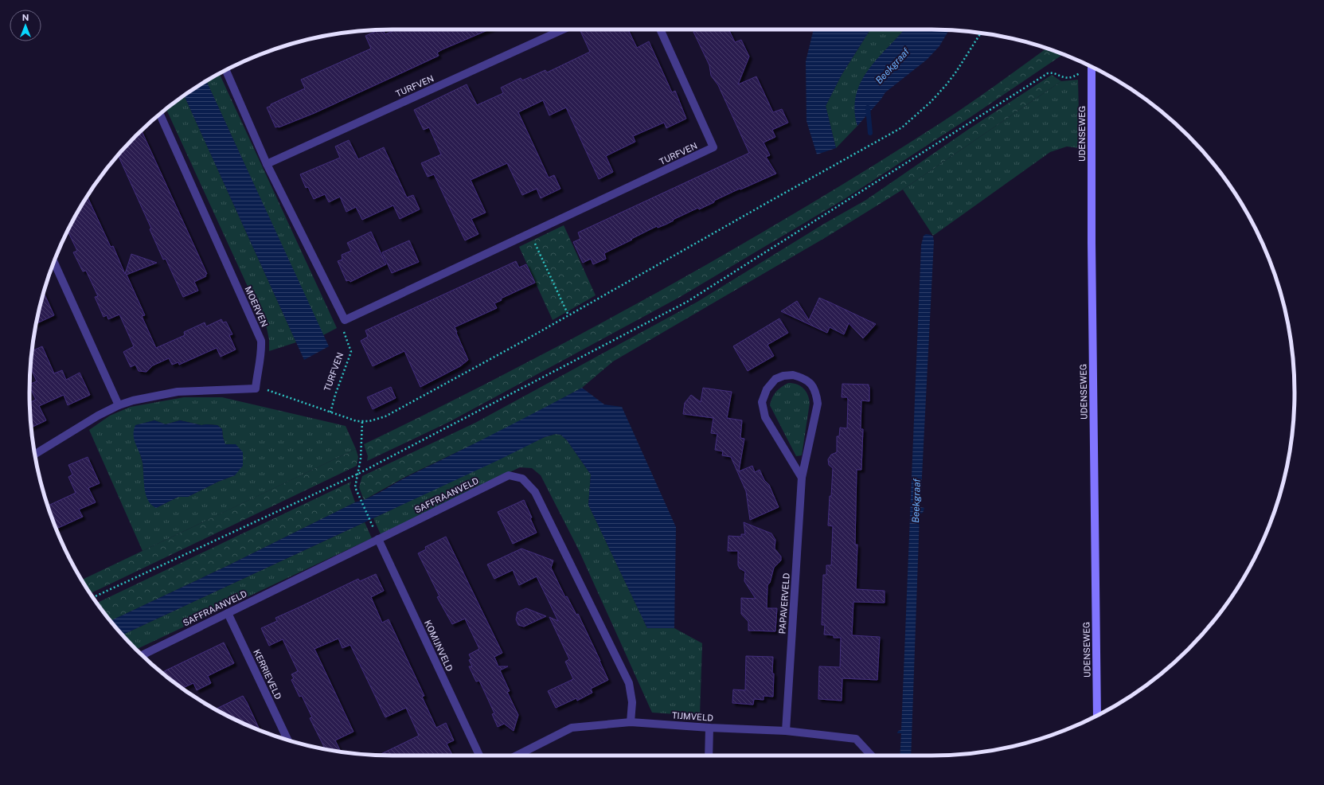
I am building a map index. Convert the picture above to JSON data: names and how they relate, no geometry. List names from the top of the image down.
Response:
{
  "streets": {
    "main road": ["UDENSEWEG"],
    "street": [
      "TURFVEN",
      "MOERVEN",
      "SAFFRAANVELD",
      "PAPAVERVELD",
      "KOMIJNVELD",
      "KERRIEVELD",
      "TIJMVELD"
    ]
  },
  "crossings": [
    ["SAFFRAANVELD", "KOMIJNVELD"],
    ["SAFFRAANVELD", "KERRIEVELD"],
    ["SAFFRAANVELD", "TIJMVELD"],
    ["PAPAVERVELD", "TIJMVELD"]
  ],
  "water": ["Beekgraaf"],
  "north": "top"
}
